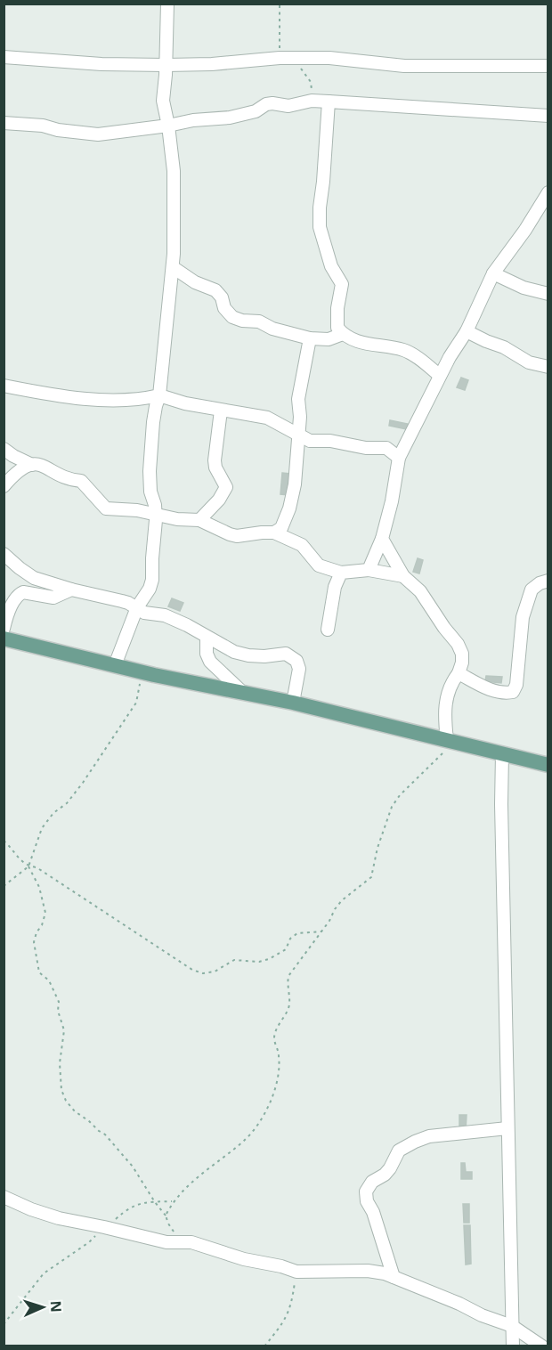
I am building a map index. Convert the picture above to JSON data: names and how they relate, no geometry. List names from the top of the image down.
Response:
{
  "north": "right"
}
